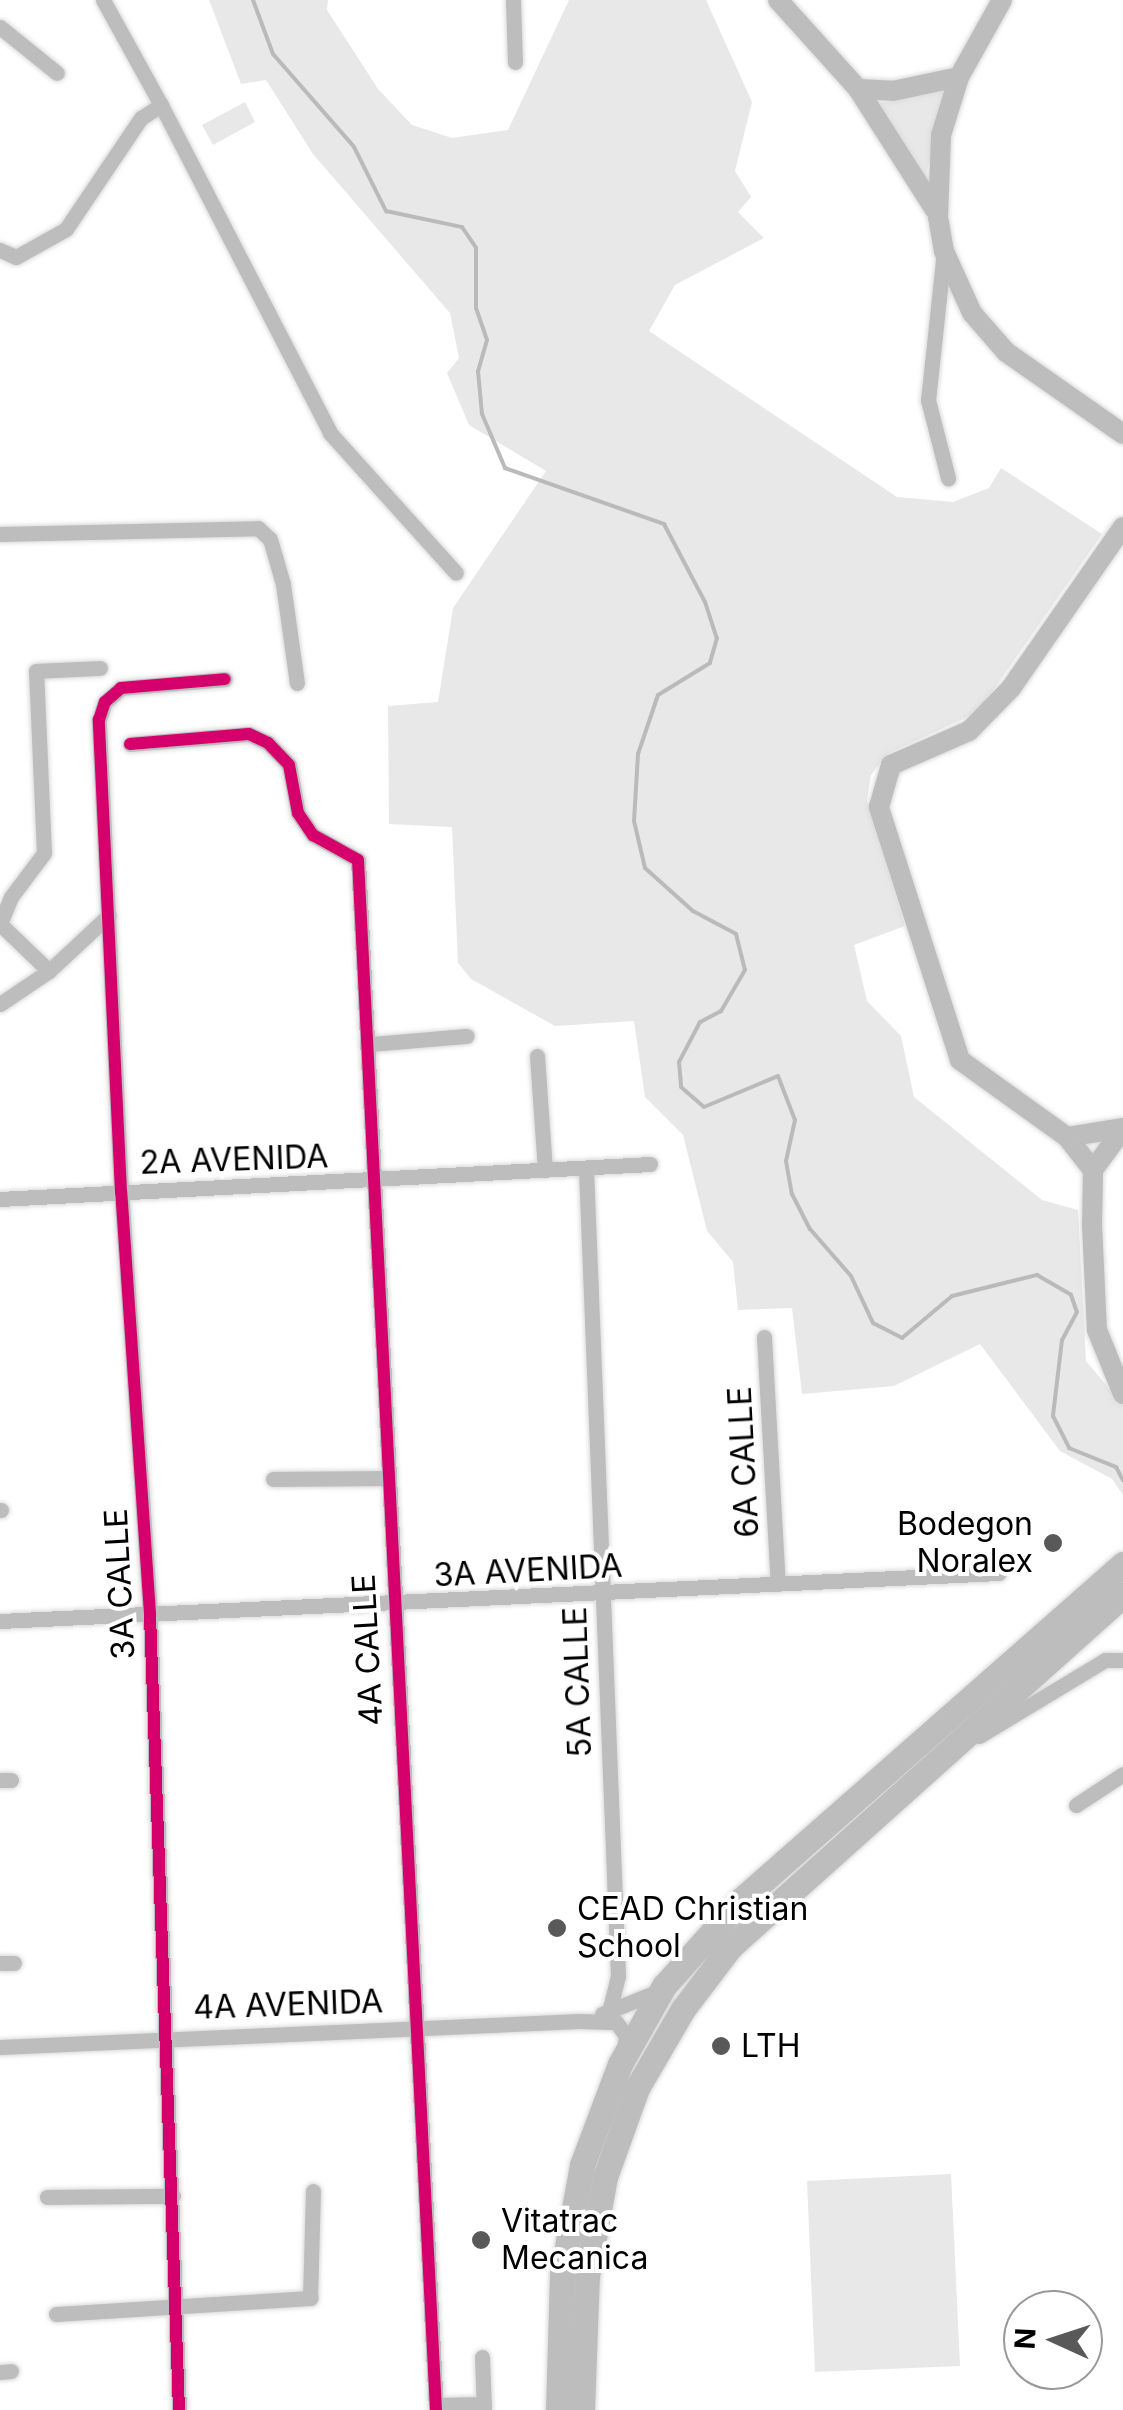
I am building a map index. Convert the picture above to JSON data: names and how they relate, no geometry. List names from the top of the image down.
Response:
{
  "streets": {
    "street": [
      "2A AVENIDA",
      "6A CALLE",
      "3A AVENIDA",
      "3A CALLE",
      "4A CALLE",
      "5A CALLE",
      "4A AVENIDA"
    ]
  },
  "crossings": [
    ["2A AVENIDA", "3A CALLE"],
    ["2A AVENIDA", "4A CALLE"],
    ["2A AVENIDA", "5A CALLE"],
    ["6A CALLE", "3A AVENIDA"],
    ["3A AVENIDA", "3A CALLE"],
    ["3A AVENIDA", "4A CALLE"],
    ["3A AVENIDA", "5A CALLE"],
    ["3A CALLE", "4A AVENIDA"],
    ["4A CALLE", "4A AVENIDA"],
    ["5A CALLE", "4A AVENIDA"]
  ],
  "places": [
    "Bodegon Noralex",
    "CEAD Christian School",
    "LTH",
    "Vitatrac Mecanica"
  ],
  "north": "left"
}
